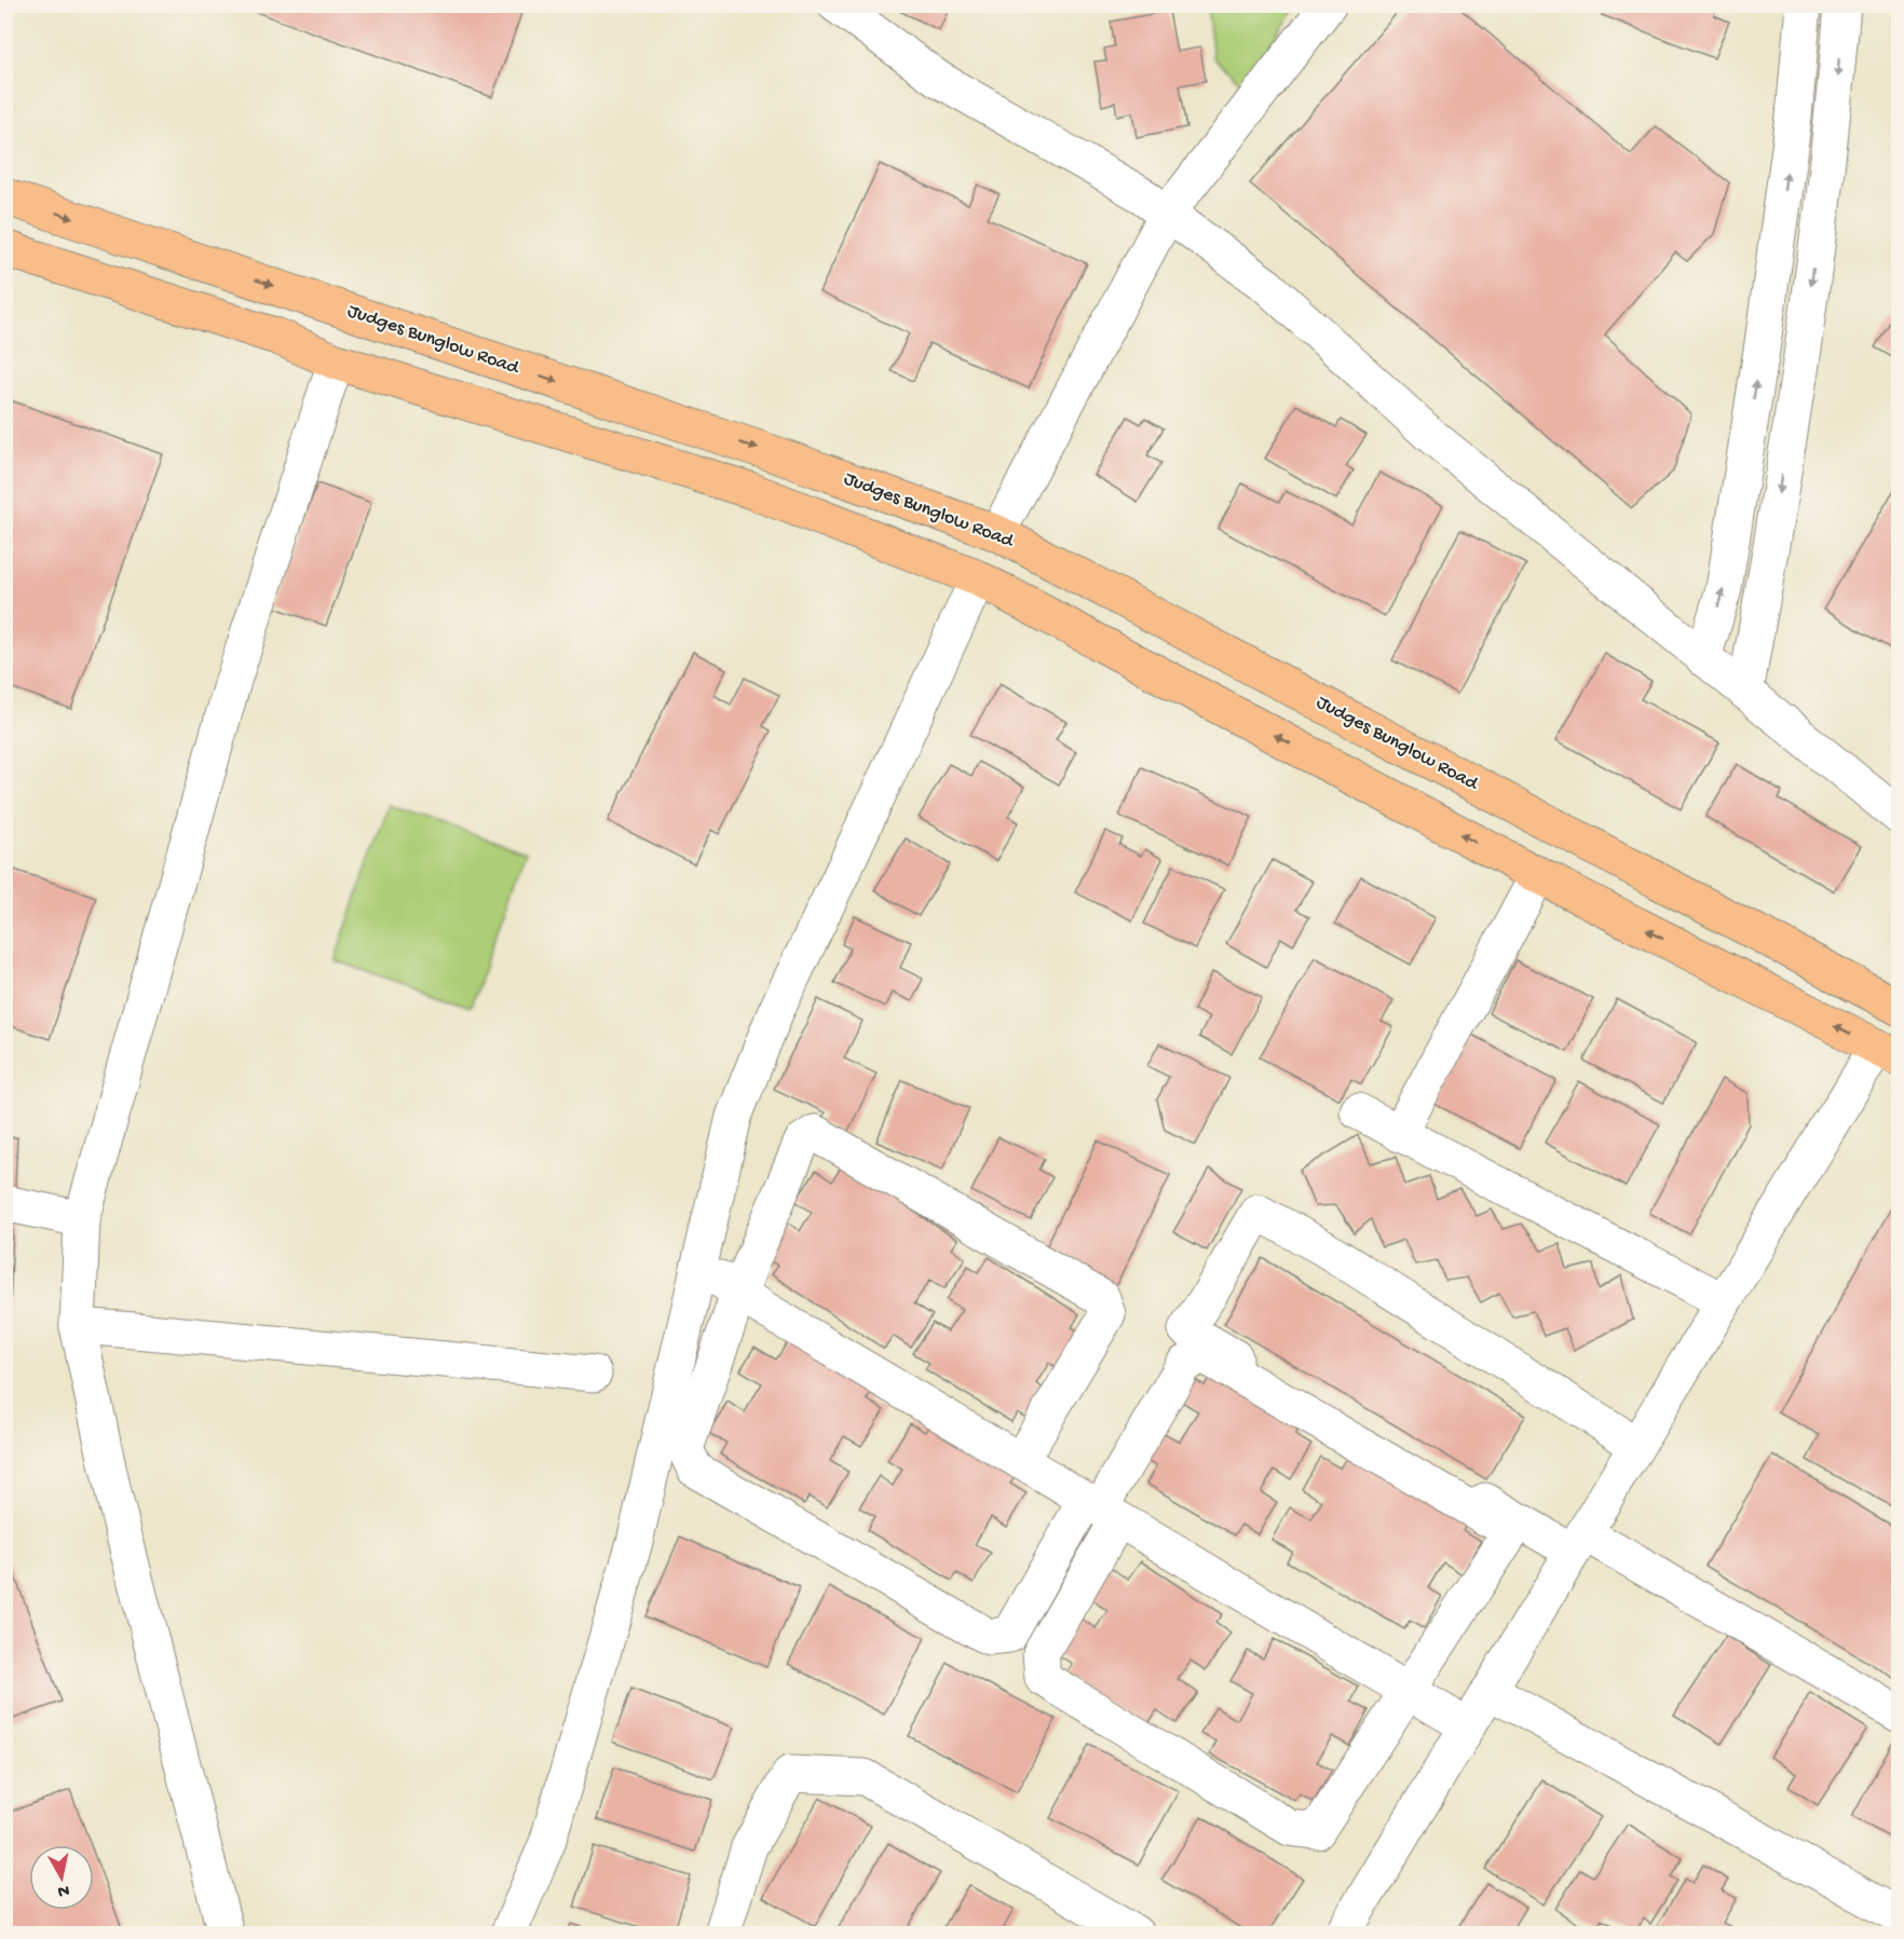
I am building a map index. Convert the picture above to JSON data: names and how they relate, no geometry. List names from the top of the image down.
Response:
{
  "streets": {
    "main road": ["Judges Bunglow Road"]
  },
  "north": "bottom"
}
